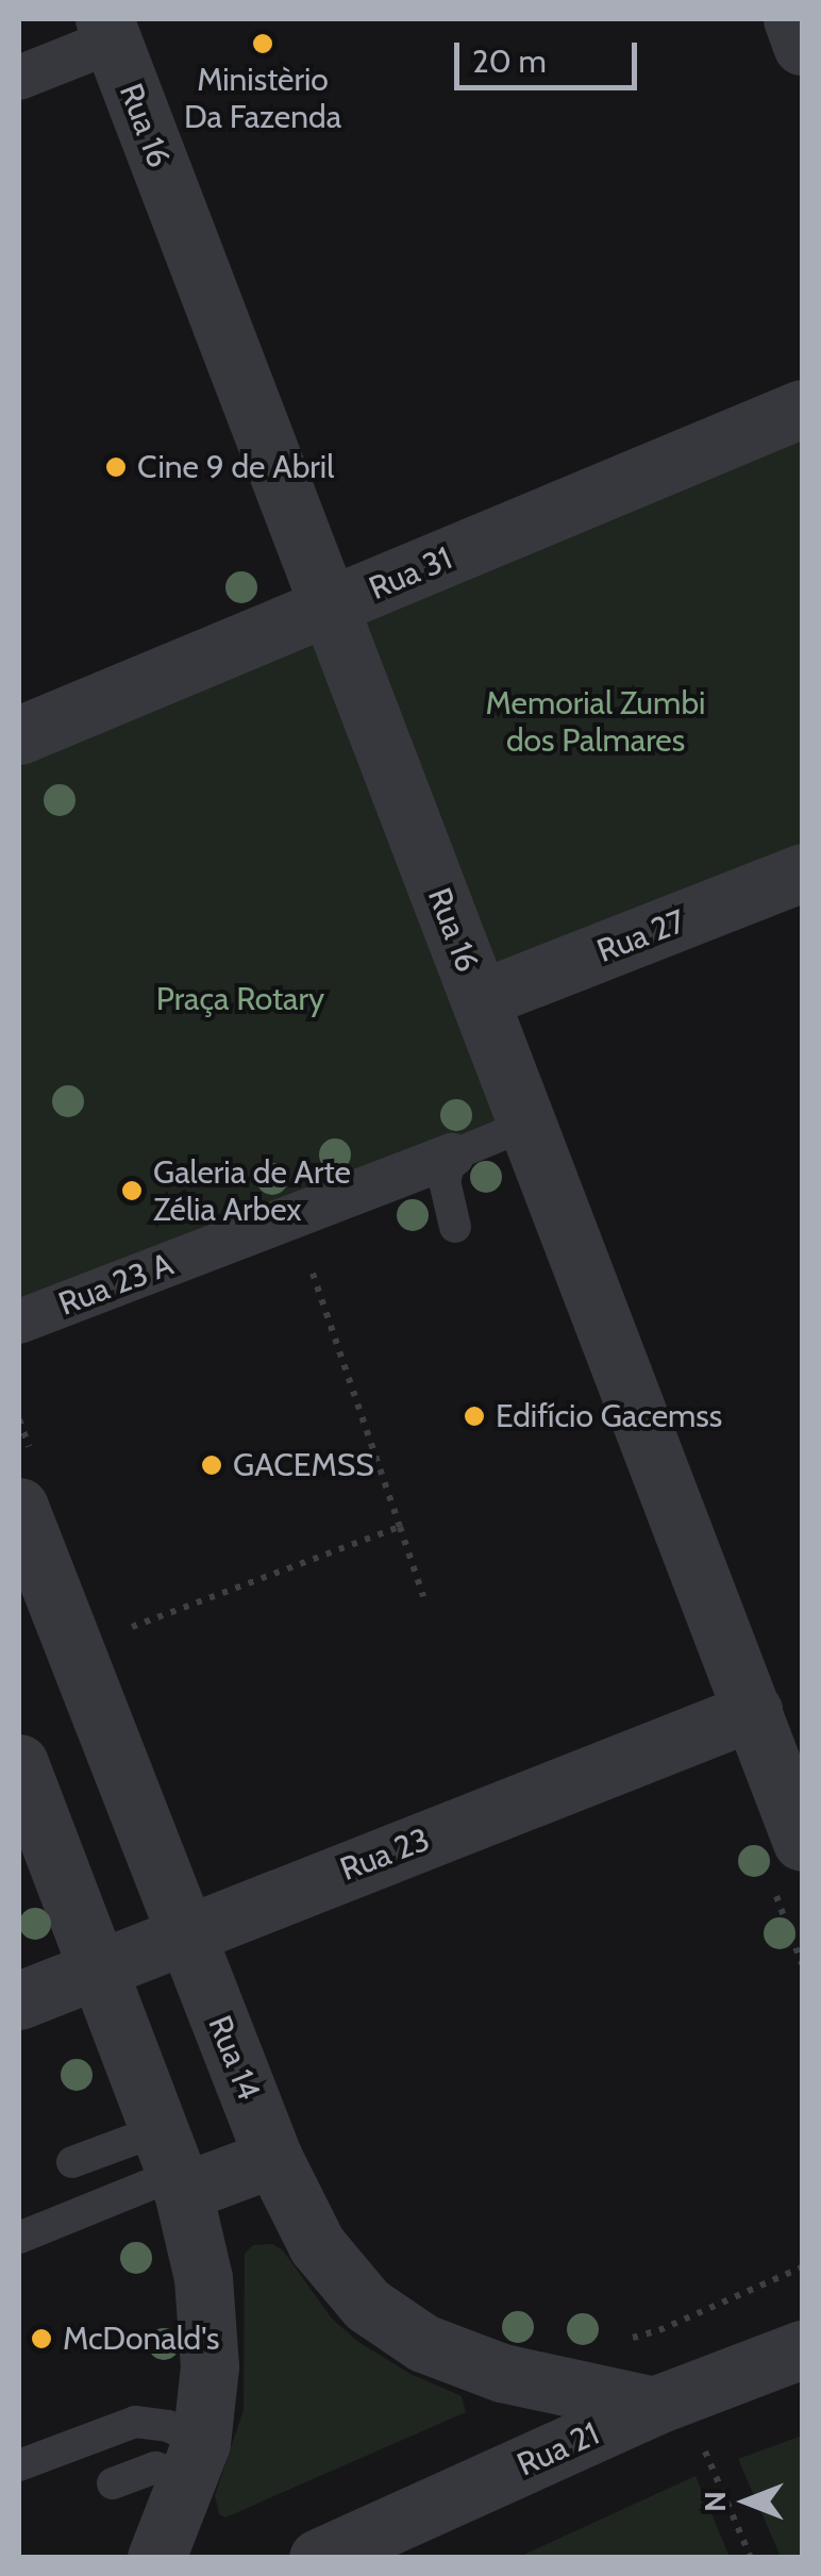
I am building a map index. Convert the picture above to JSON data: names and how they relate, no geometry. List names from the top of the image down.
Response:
{
  "streets": {
    "street": [
      "Rua 16",
      "Rua 31",
      "Rua 27",
      "Rua 23 A",
      "Rua 23",
      "Rua 14",
      "Rua 21"
    ]
  },
  "crossings": [
    ["Rua 16", "Rua 31"],
    ["Rua 16", "Rua 27"],
    ["Rua 16", "Rua 23"],
    ["Rua 23", "Rua 14"],
    ["Rua 14", "Rua 21"]
  ],
  "parks": ["Memorial Zumbi dos Palmares", "Praça Rotary"],
  "places": [
    "Ministèrio Da Fazenda",
    "Cine 9 de Abril",
    "Galeria de Arte Zélia Arbex",
    "Edifício Gacemss",
    "GACEMSS",
    "McDonald's"
  ],
  "scale_bar": "20 m",
  "north": "left"
}
